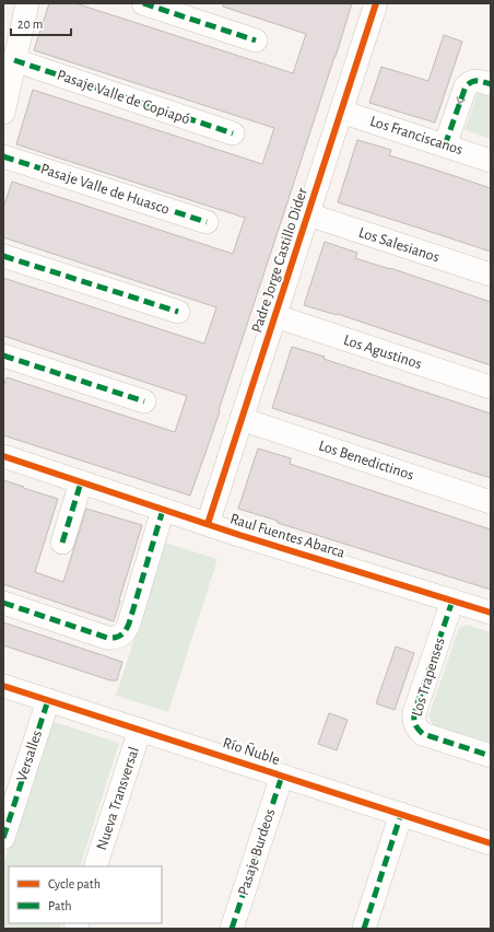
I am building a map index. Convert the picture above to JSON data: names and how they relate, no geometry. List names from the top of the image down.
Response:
{
  "streets": {
    "street": [
      "Pasaje Valle de Copiapó",
      "Los Franciscanos",
      "Pasaje Valle de Huasco",
      "Los Salesianos",
      "Padre Jorge Castillo Dider",
      "Los Agustinos",
      "Los Benedictinos",
      "Raul Fuentes Abarca",
      "Los Trapenses",
      "Río Ñuble",
      "Versalles",
      "Nueva Transversal",
      "Pasaje Burdeos"
    ]
  },
  "crossings": [
    ["Los Franciscanos", "Padre Jorge Castillo Dider"],
    ["Los Salesianos", "Padre Jorge Castillo Dider"],
    ["Padre Jorge Castillo Dider", "Los Agustinos"],
    ["Padre Jorge Castillo Dider", "Los Benedictinos"],
    ["Padre Jorge Castillo Dider", "Raul Fuentes Abarca"],
    ["Raul Fuentes Abarca", "Los Trapenses"],
    ["Río Ñuble", "Versalles"],
    ["Río Ñuble", "Nueva Transversal"],
    ["Río Ñuble", "Pasaje Burdeos"]
  ],
  "legend": ["Cycle path", "Path"],
  "scale_bar": "20 m"
}
